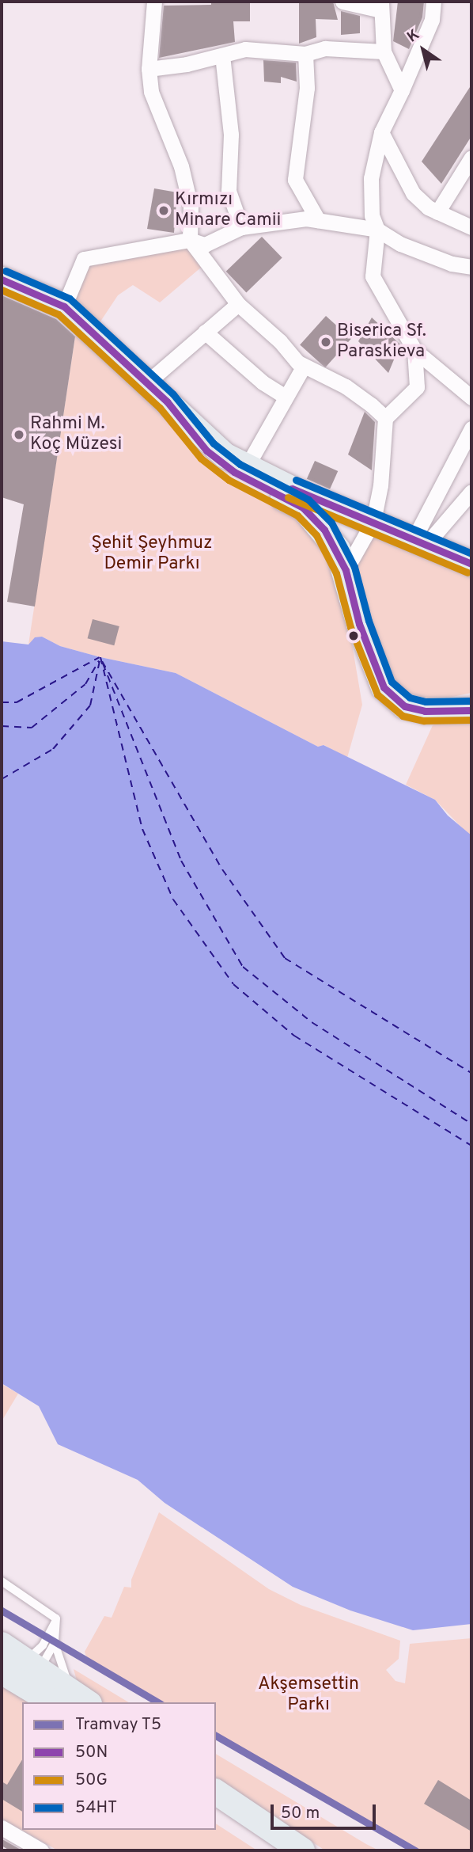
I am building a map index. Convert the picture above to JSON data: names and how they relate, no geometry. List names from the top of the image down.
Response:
{
  "parks": ["Şehit Şeyhmuz Demir Parkı", "Akşemsettin Parkı"],
  "places": ["Kırmızı Minare Camii", "Biserica Sf. Paraskieva", "Rahmi M. Koç Müzesi"],
  "lines": [
    "transit line 54HT",
    "transit line 50N",
    "transit line 50G",
    "tram line T5"
  ],
  "legend": [
    "Tramvay T5",
    "50N",
    "50G",
    "54HT"
  ],
  "scale_bar": "50 m",
  "north": "top left"
}
